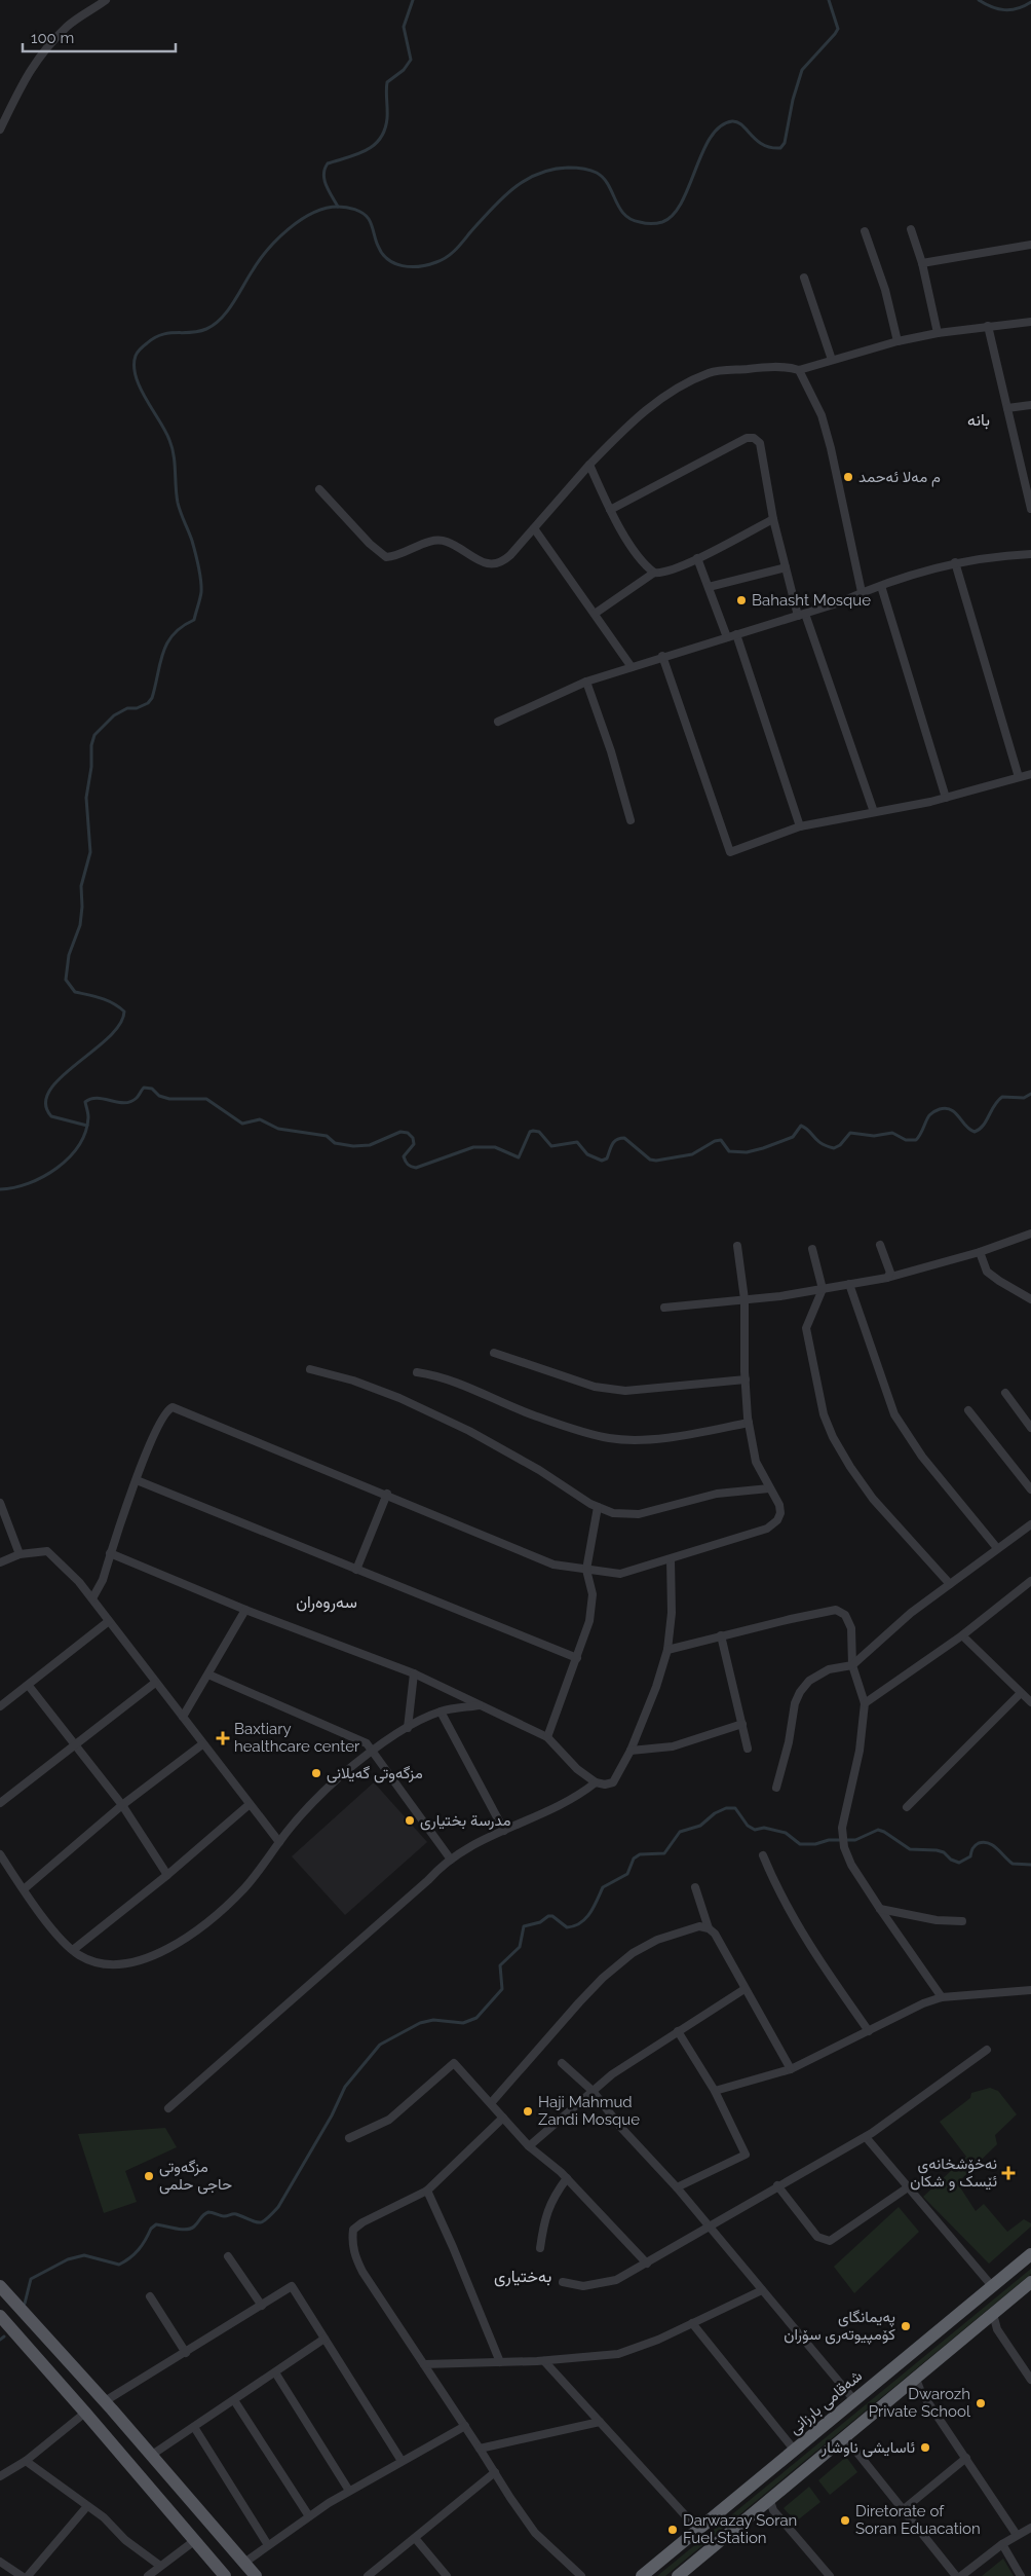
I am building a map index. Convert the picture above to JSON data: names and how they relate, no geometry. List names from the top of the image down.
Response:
{
  "streets": {
    "highway": ["شەقامی بارزانی"]
  },
  "districts": ["بانە", "سەروەران", "بەختیاری"],
  "places": {
    "other": [
      "م مەلا ئەحمد",
      "Bahasht Mosque",
      "مزگەوتی گەیلانی",
      "مدرسة بختيارى",
      "Haji Mahmud Zandi Mosque",
      "مزگەوتی حاجی حلمی",
      "پەیمانگای کۆمپیوتەری سۆران",
      "Dwarozh Private School",
      "ئاسایشی ناوشار",
      "Diretorate of Soran Eduacation",
      "Darwazay Soran Fuel Station"
    ],
    "health": ["Baxtiary healthcare center", "نەخۆشخانەی ئێسک و شکان"]
  },
  "scale_bar": "100 m"
}
